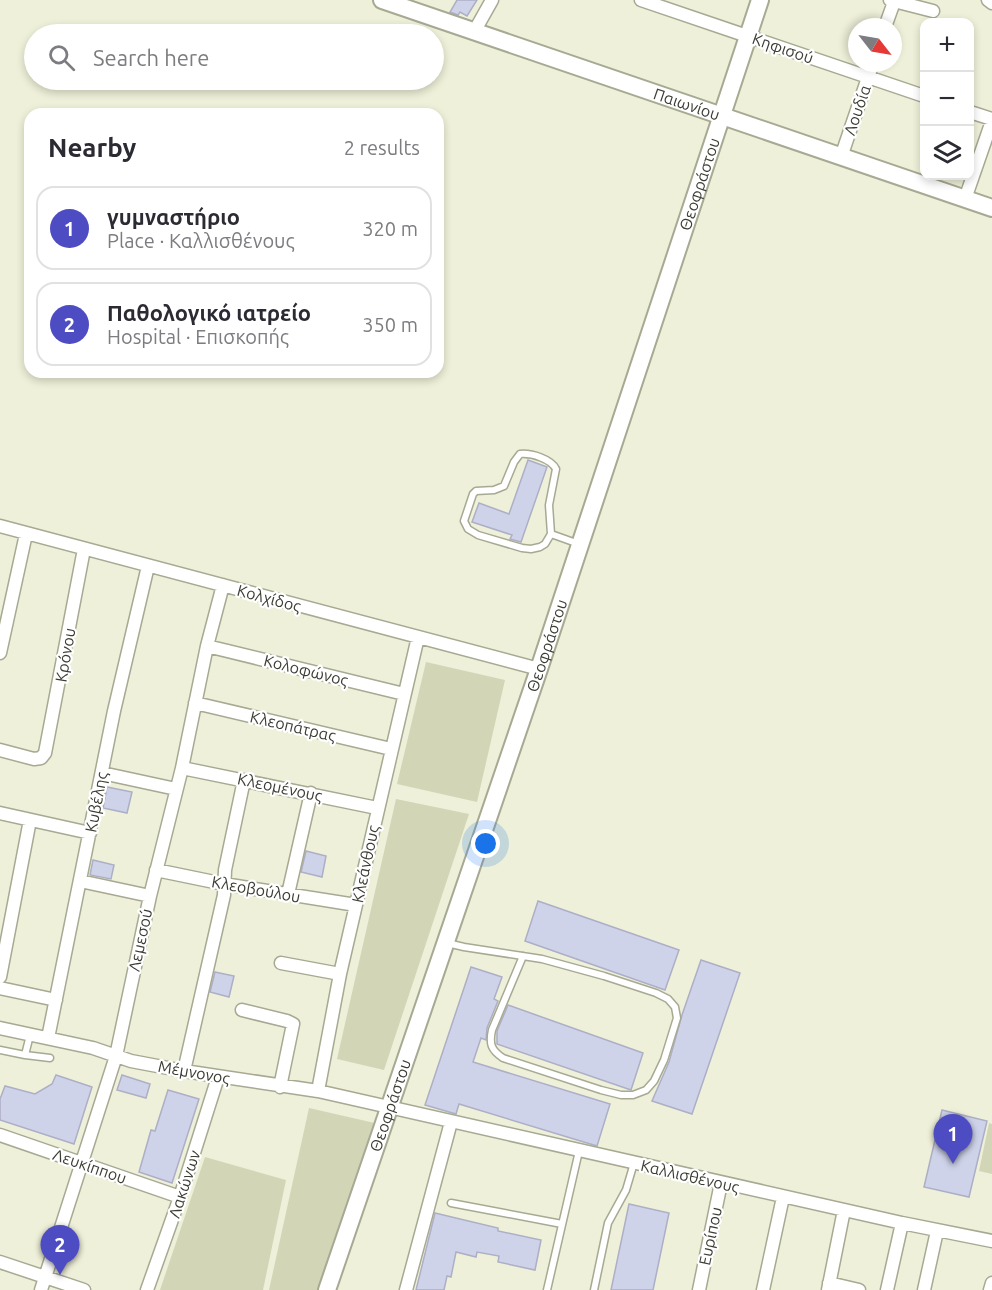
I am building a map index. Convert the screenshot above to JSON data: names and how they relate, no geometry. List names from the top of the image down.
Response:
{
  "streets": {
    "street": [
      "Κηφισού",
      "Παιωνίου",
      "Λουδία",
      "Θεοφράστου",
      "Κολχίδος",
      "Κρόνου",
      "Κολοφώνος",
      "Κλεοπάτρας",
      "Κλεομένους",
      "Κυβέλης",
      "Κλεάνθους",
      "Κλεοβούλου",
      "Λεμεσού",
      "Μέμνονος",
      "Λευκίππου",
      "Καλλισθένους",
      "Λακώνων",
      "Ευρίπου"
    ]
  },
  "crossings": [
    ["Κηφισού", "Λουδία"],
    ["Κηφισού", "Θεοφράστου"],
    ["Παιωνίου", "Λουδία"],
    ["Παιωνίου", "Θεοφράστου"],
    ["Θεοφράστου", "Κολχίδος"],
    ["Θεοφράστου", "Μέμνονος"],
    ["Θεοφράστου", "Καλλισθένους"],
    ["Κολχίδος", "Κρόνου"],
    ["Κολχίδος", "Κυβέλης"],
    ["Κολχίδος", "Κλεάνθους"],
    ["Κολχίδος", "Λεμεσού"],
    ["Κολοφώνος", "Κλεάνθους"],
    ["Κολοφώνος", "Λεμεσού"],
    ["Κλεοπάτρας", "Κλεάνθους"],
    ["Κλεοπάτρας", "Λεμεσού"],
    ["Κλεομένους", "Κλεάνθους"],
    ["Κλεομένους", "Λεμεσού"],
    ["Κυβέλης", "Μέμνονος"],
    ["Κλεάνθους", "Κλεοβούλου"],
    ["Κλεάνθους", "Μέμνονος"],
    ["Κλεοβούλου", "Λεμεσού"],
    ["Λεμεσού", "Μέμνονος"],
    ["Λεμεσού", "Λευκίππου"],
    ["Μέμνονος", "Καλλισθένους"],
    ["Μέμνονος", "Λακώνων"],
    ["Λευκίππου", "Λακώνων"],
    ["Καλλισθένους", "Ευρίπου"]
  ],
  "north": "bottom right",
  "page": {
    "map_buttons": ["+", "−"],
    "search": "Search here",
    "heading": ["Nearby", "2 results"],
    "list": [
      {
        "mark": "1",
        "name": "γυμναστήριο",
        "note": "Place · Καλλισθένους",
        "value": "320 m"
      },
      {
        "mark": "2",
        "name": "Παθολογικό ιατρείο",
        "note": "Hospital · Επισκοπής",
        "value": "350 m"
      }
    ],
    "pins": ["1", "2"]
  }
}
